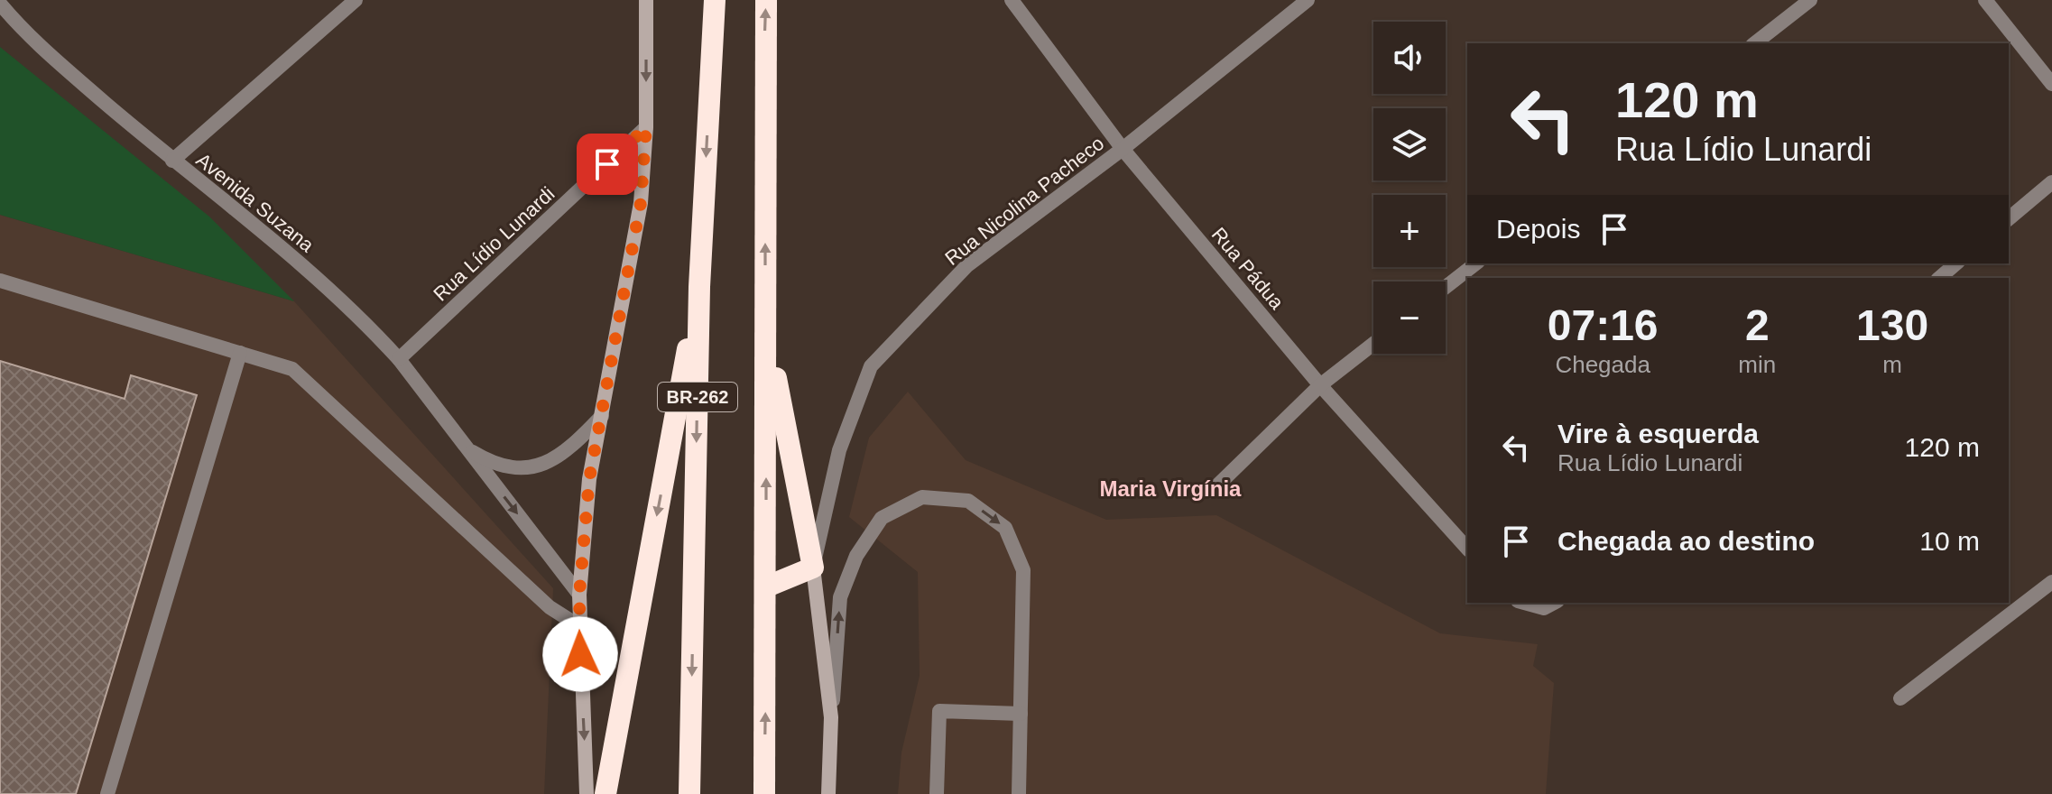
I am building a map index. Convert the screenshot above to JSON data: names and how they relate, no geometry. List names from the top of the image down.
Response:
{
  "streets": {
    "highway": ["BR-262"],
    "street": [
      "Rua Nicolina Pacheco",
      "Avenida Suzana",
      "Rua Lídio Lunardi",
      "Rua Pádua"
    ]
  },
  "crossings": [
    ["Rua Nicolina Pacheco", "Rua Pádua"],
    ["Avenida Suzana", "Rua Lídio Lunardi"]
  ],
  "districts": ["Maria Virgínia"],
  "page": {
    "map_buttons": ["+", "−"],
    "turn": ["120 m", "Rua Lídio Lunardi"],
    "then": "Depois",
    "eta": [
      "07:16",
      "Chegada",
      "2",
      "min",
      "130",
      "m"
    ],
    "list": [
      {
        "name": "Vire à esquerda",
        "note": "Rua Lídio Lunardi",
        "value": "120 m"
      },
      {
        "name": "Chegada ao destino",
        "value": "10 m"
      }
    ]
  }
}
